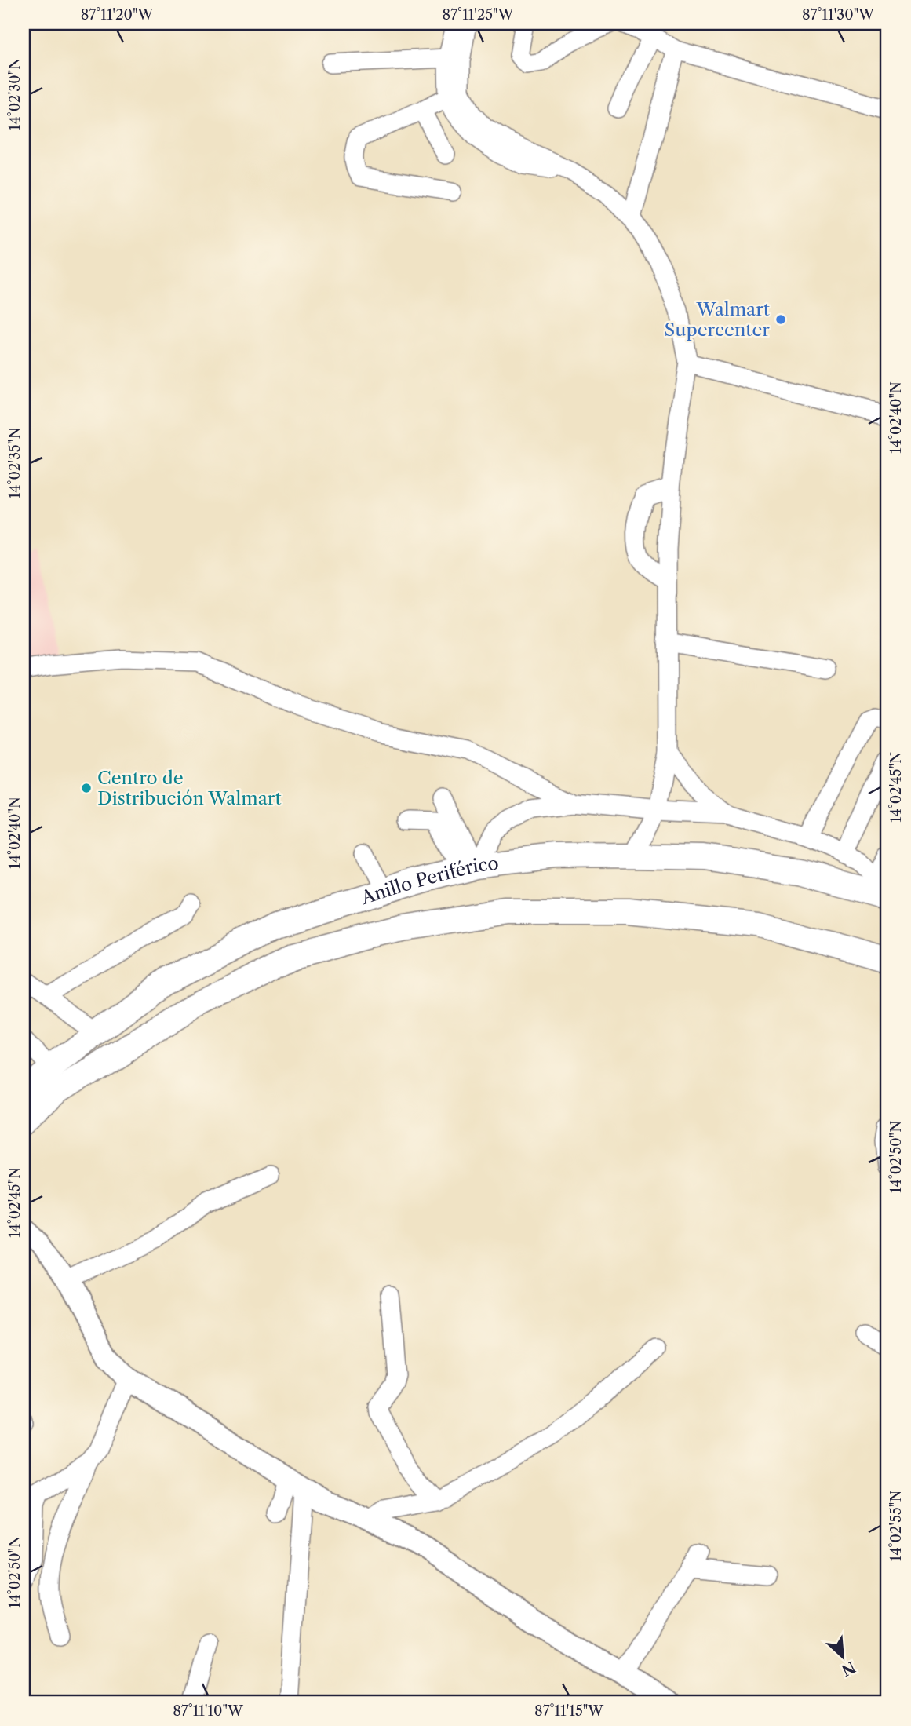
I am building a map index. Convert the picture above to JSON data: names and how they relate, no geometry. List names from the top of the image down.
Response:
{
  "streets": {
    "highway": ["Anillo Periférico"]
  },
  "places": ["Walmart Supercenter", "Centro de Distribución Walmart"],
  "north": "bottom right",
  "coordinates": [
    "87°11'20\"W",
    "87°11'25\"W",
    "87°11'30\"W",
    "14°02'30\"N",
    "14°02'40\"N",
    "14°02'35\"N",
    "14°02'45\"N",
    "14°02'50\"N",
    "14°02'55\"N",
    "87°11'10\"W",
    "87°11'15\"W"
  ]
}
